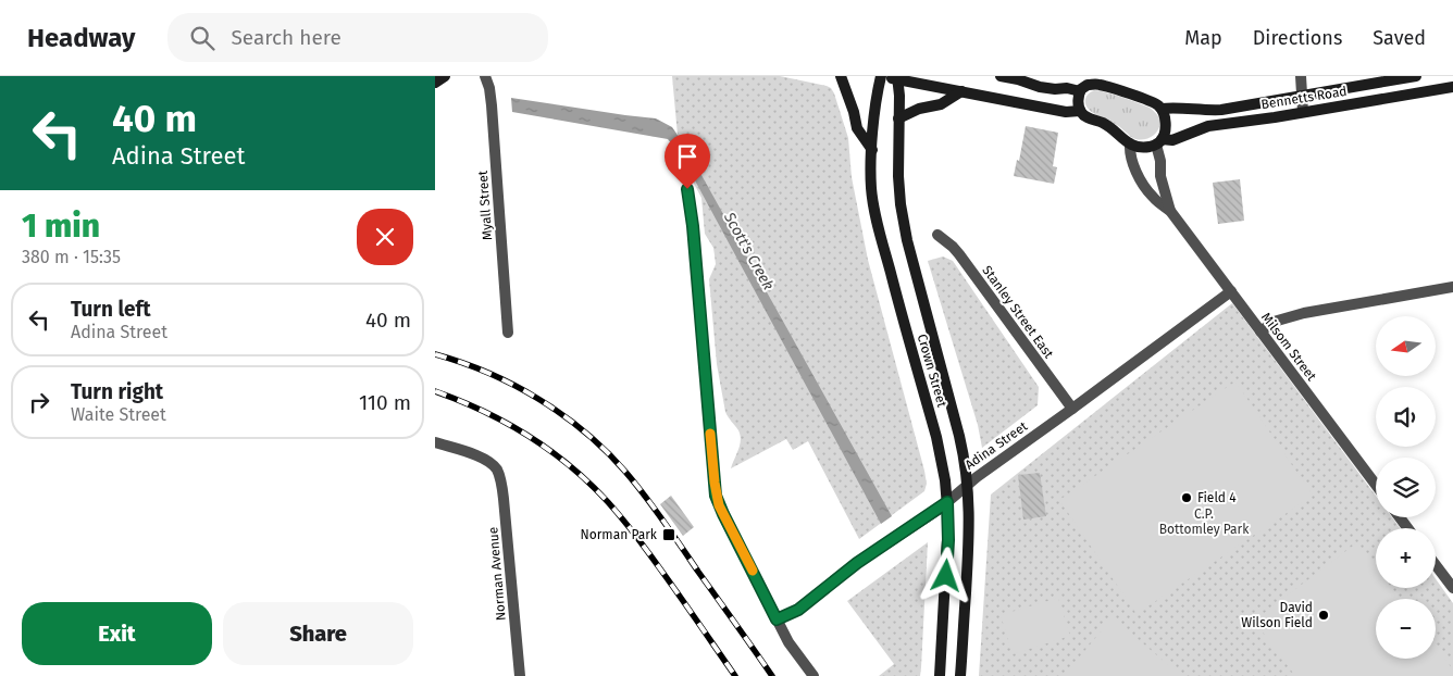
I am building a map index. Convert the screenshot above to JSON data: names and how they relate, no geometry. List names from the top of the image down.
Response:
{
  "streets": {
    "main road": ["Bennetts Road", "Crown Street"],
    "street": [
      "Myall Street",
      "Stanley Street East",
      "Milsom Street",
      "Adina Street",
      "Norman Avenue"
    ]
  },
  "crossings": [
    ["Bennetts Road", "Milsom Street"],
    ["Stanley Street East", "Adina Street"],
    ["Milsom Street", "Adina Street"],
    ["Crown Street", "Adina Street"]
  ],
  "water": ["Scott's Creek"],
  "parks": ["C.P. Bottomley Park"],
  "places": {
    "other": ["Field 4", "David Wilson Field"],
    "transit": ["Norman Park"]
  },
  "north": "left",
  "page": {
    "header": "Headway",
    "search": "Search here",
    "nav": ["Map", "Directions", "Saved"],
    "turn": ["40 m", "Adina Street"],
    "heading": ["1 min", "380 m · 15:35"],
    "list": [
      {
        "name": "Turn left",
        "note": "Adina Street",
        "value": "40 m"
      },
      {
        "name": "Turn right",
        "note": "Waite Street",
        "value": "110 m"
      }
    ],
    "map_buttons": ["+", "−"],
    "buttons": ["Exit", "Share"]
  }
}
